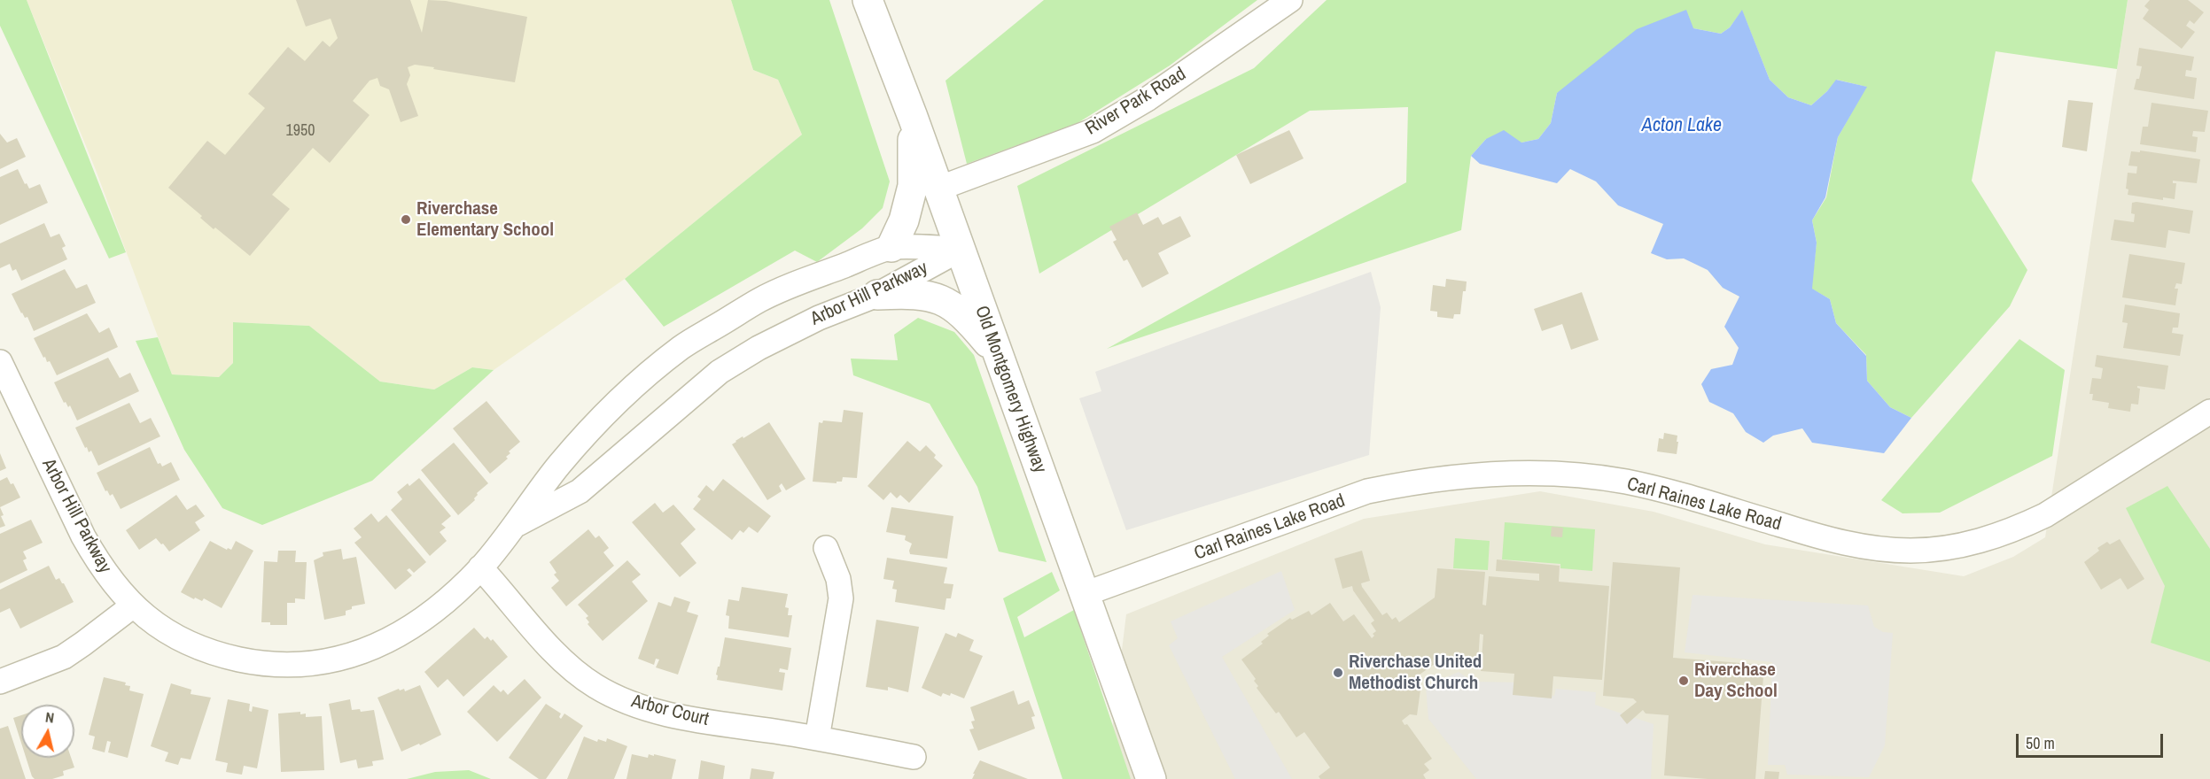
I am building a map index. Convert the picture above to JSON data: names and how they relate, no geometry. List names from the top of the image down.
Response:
{
  "streets": {
    "street": [
      "River Park Road",
      "Arbor Hill Parkway",
      "Old Montgomery Highway",
      "Carl Raines Lake Road",
      "Arbor Court"
    ]
  },
  "crossings": [
    ["River Park Road", "Old Montgomery Highway"],
    ["Arbor Hill Parkway", "Old Montgomery Highway"],
    ["Arbor Hill Parkway", "Arbor Court"],
    ["Old Montgomery Highway", "Carl Raines Lake Road"]
  ],
  "water": ["Acton Lake"],
  "places": ["Riverchase Elementary School", "Riverchase United Methodist Church", "Riverchase Day School"],
  "house_numbers": ["1950"],
  "scale_bar": "50 m",
  "north": "top"
}
